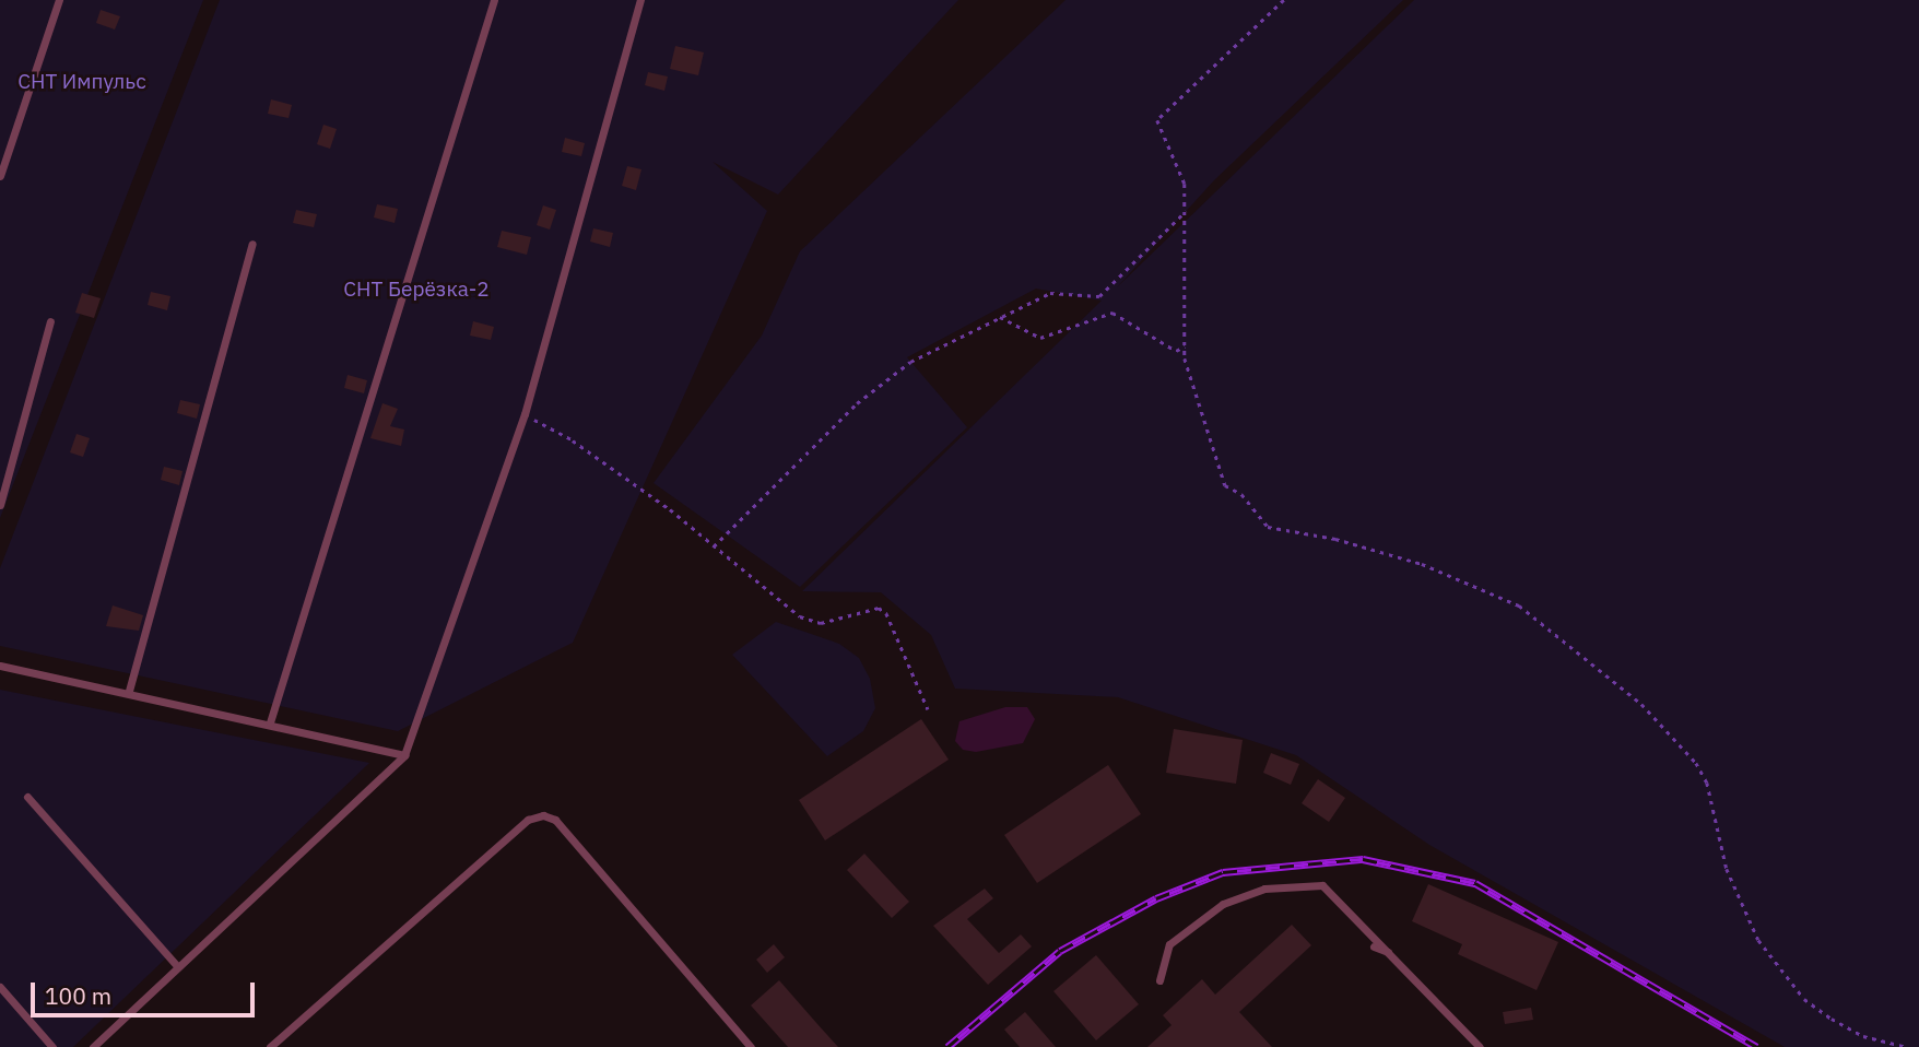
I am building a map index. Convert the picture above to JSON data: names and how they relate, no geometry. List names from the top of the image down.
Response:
{
  "parks": ["СНТ Импульс", "СНТ Берёзка-2"],
  "scale_bar": "100 m"
}
